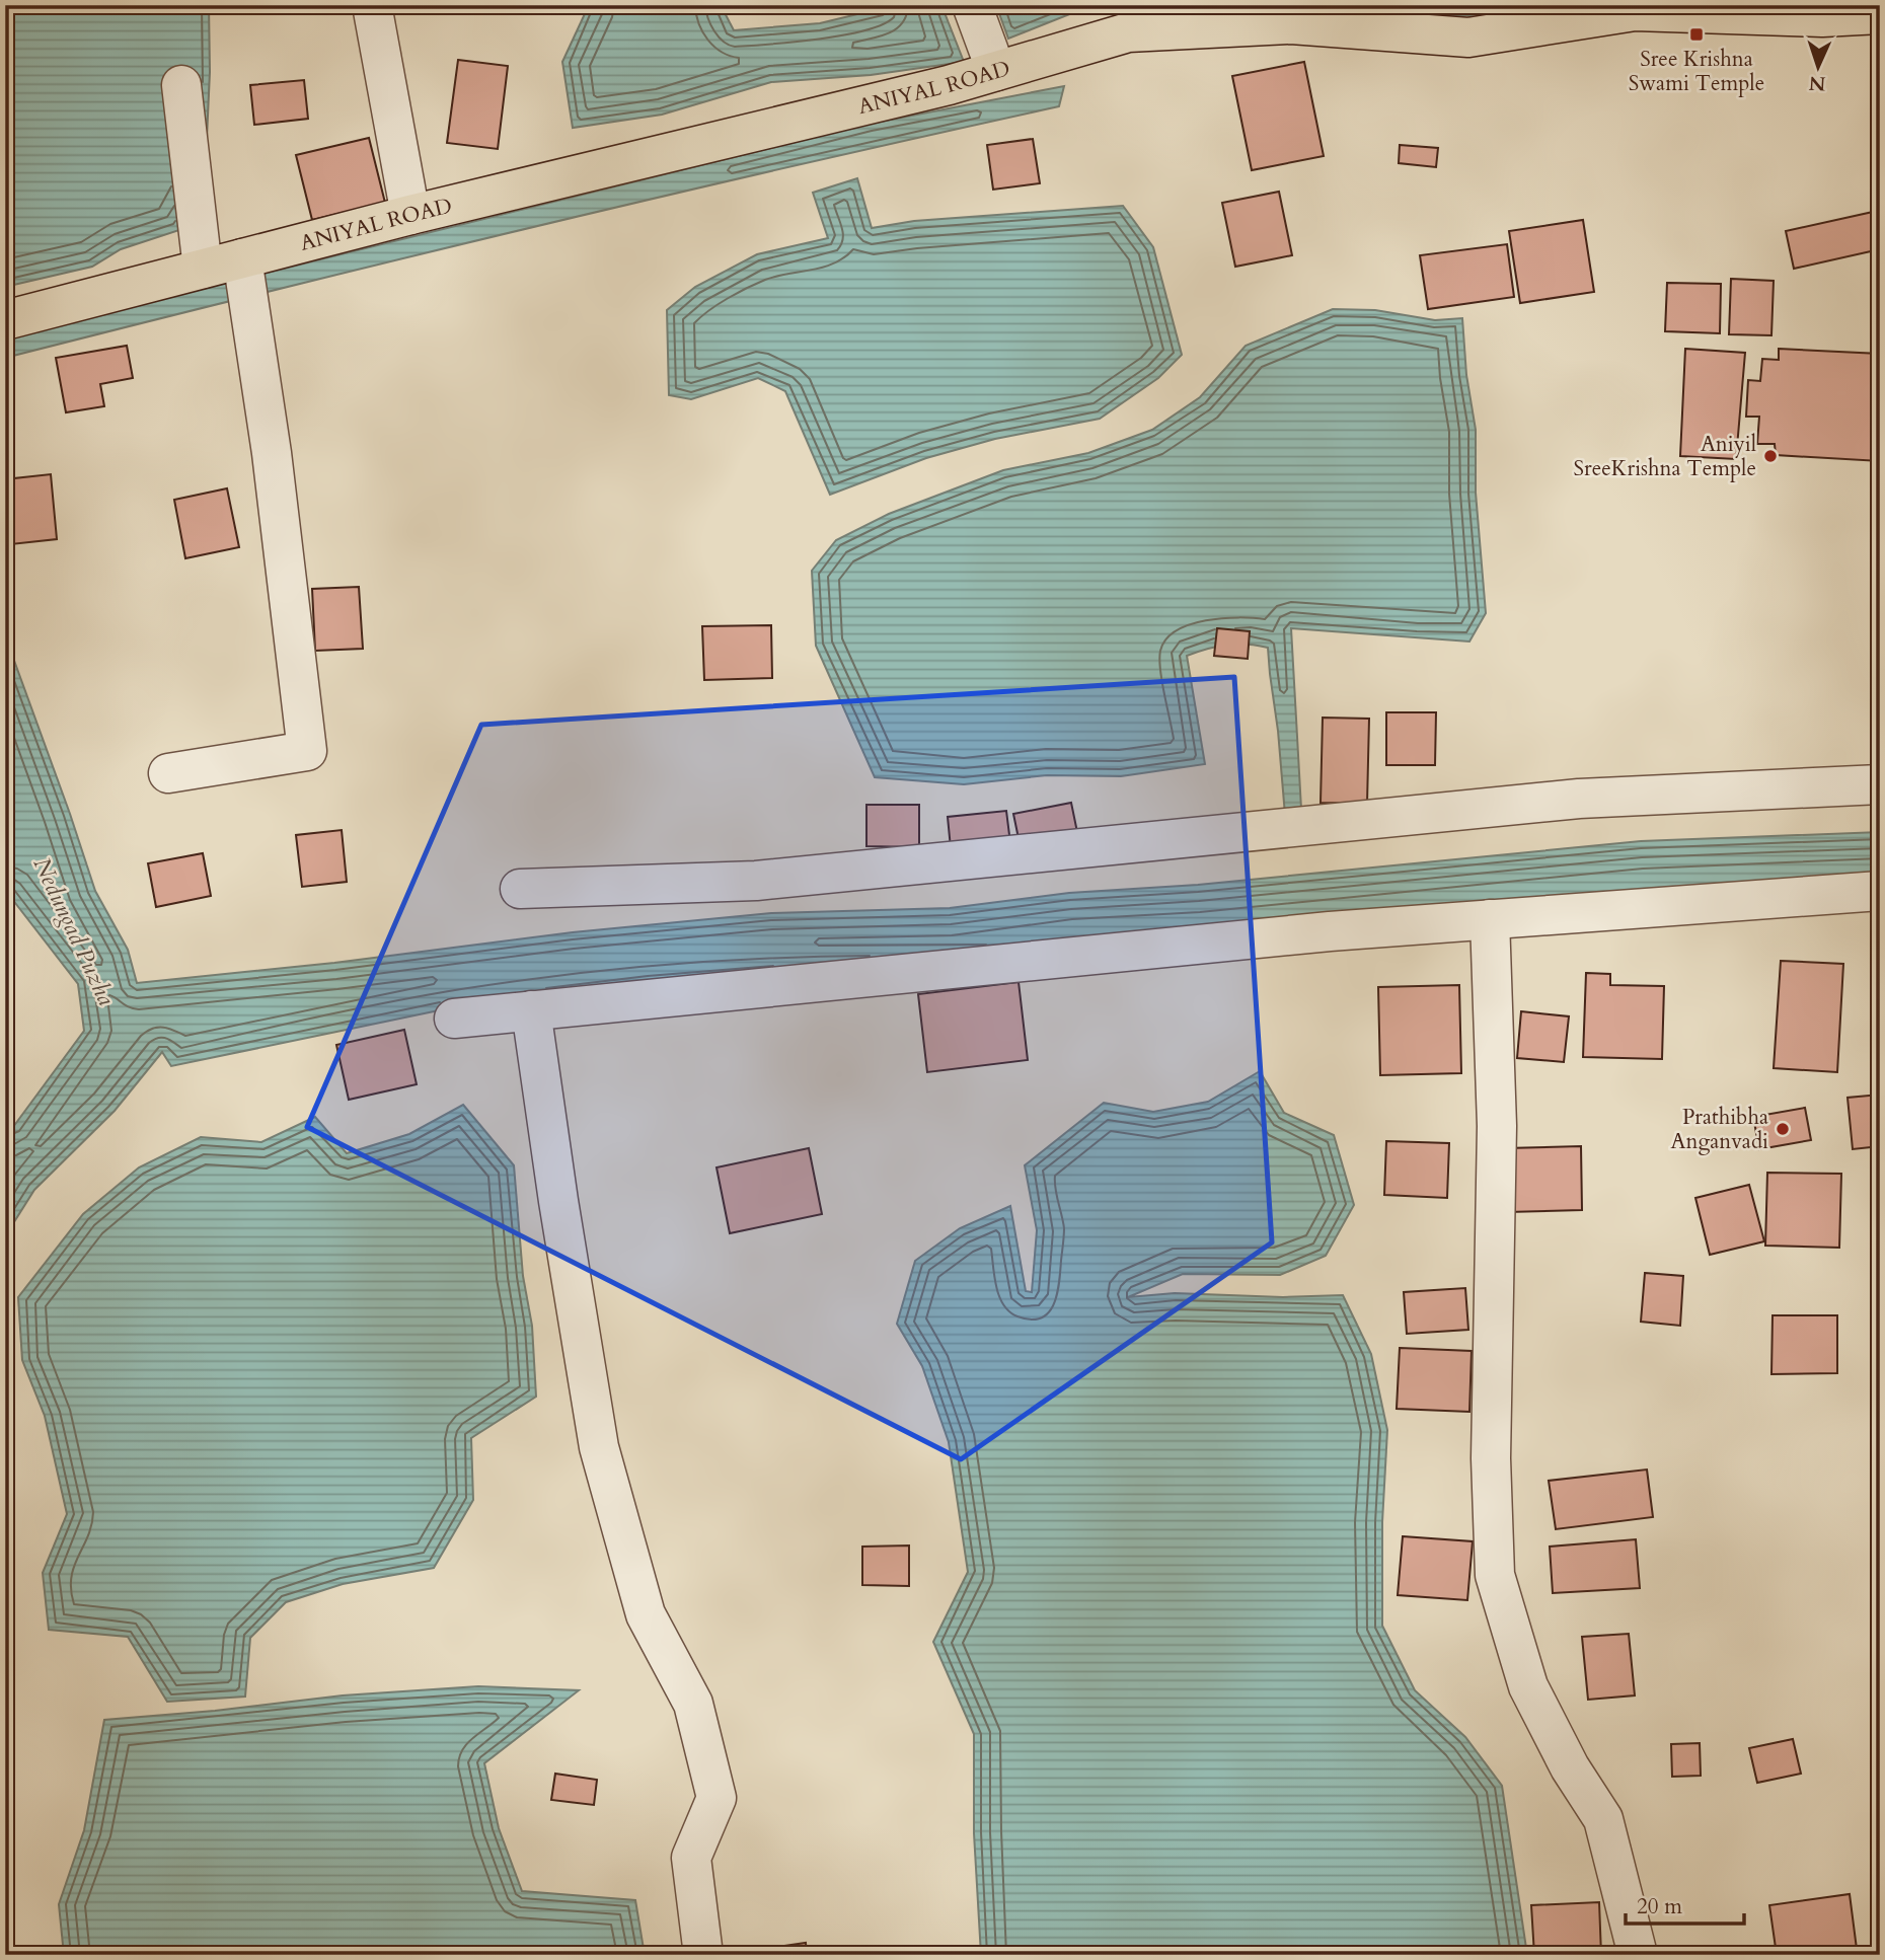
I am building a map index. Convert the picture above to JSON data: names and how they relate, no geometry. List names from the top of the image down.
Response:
{
  "streets": {
    "main road": ["ANIYAL ROAD"]
  },
  "water": ["Nedungad Puzha"],
  "places": {
    "transit": ["Sree Krishna Swami Temple"],
    "other": ["Aniyil SreeKrishna Temple", "Prathibha Anganvadi"]
  },
  "scale_bar": "20 m",
  "north": "bottom"
}
